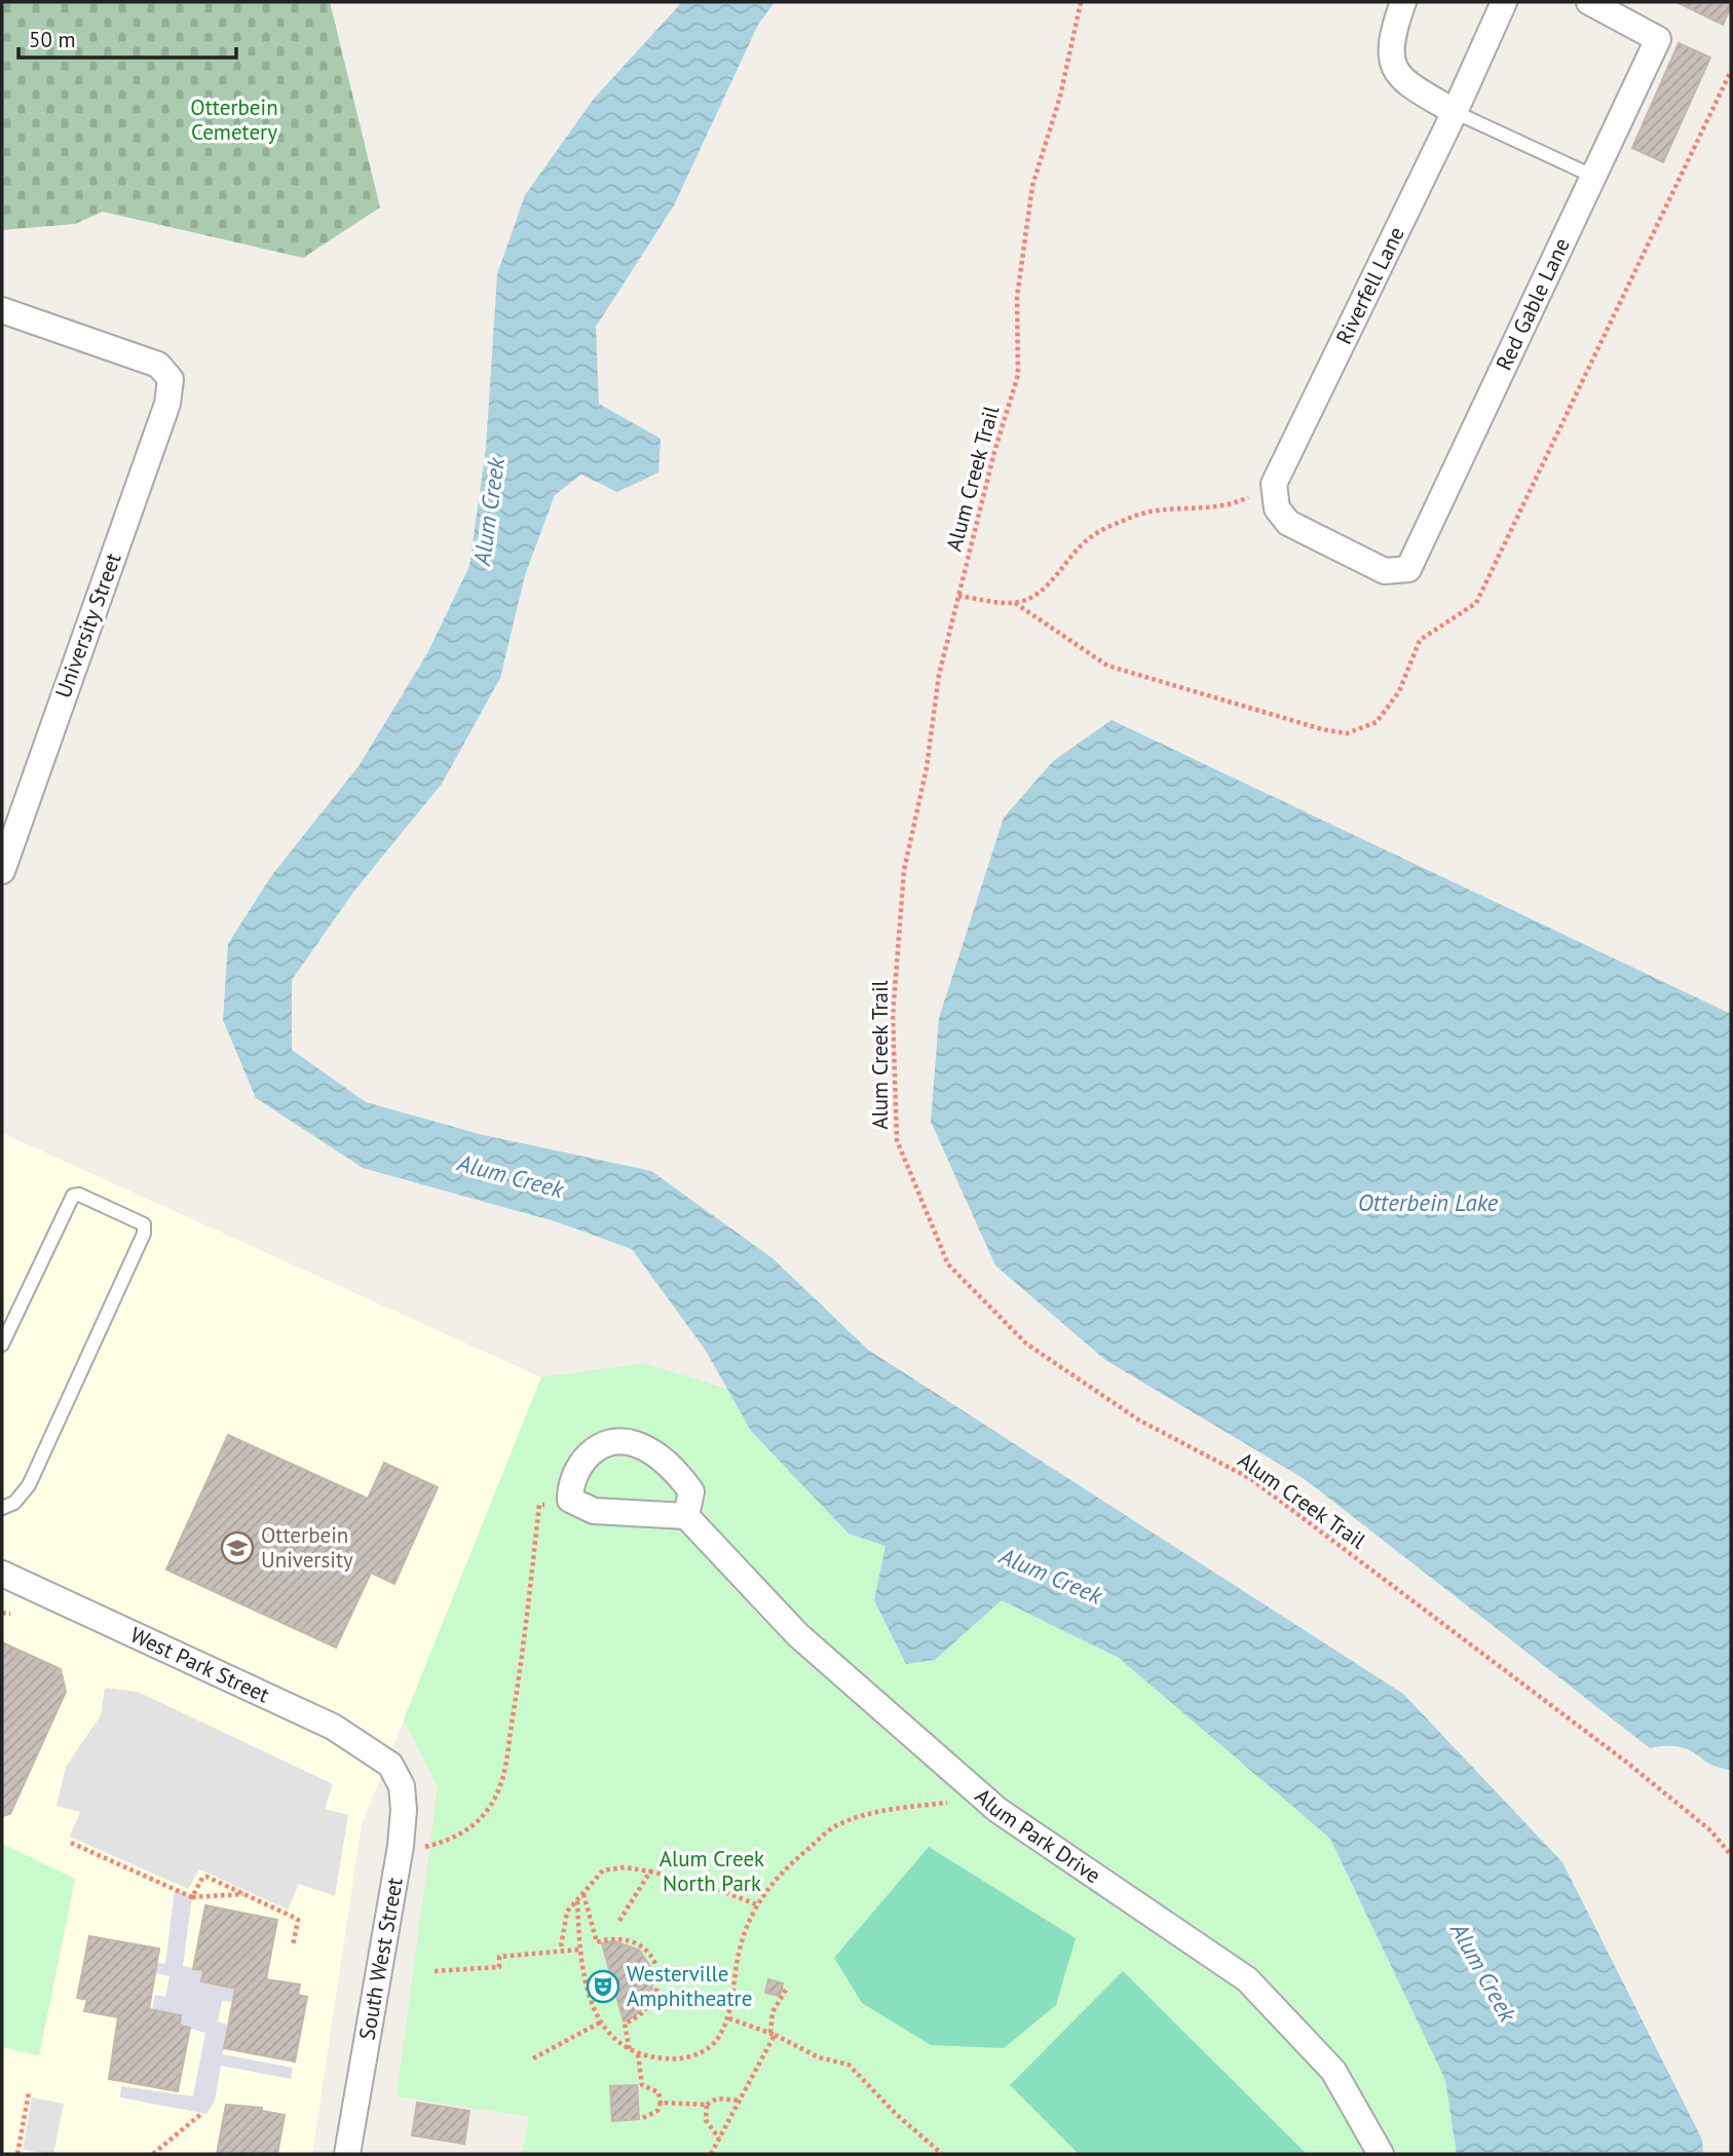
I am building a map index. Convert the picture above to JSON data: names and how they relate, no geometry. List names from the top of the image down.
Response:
{
  "streets": {
    "street": [
      "Riverfell Lane",
      "Red Gable Lane",
      "University Street",
      "West Park Street",
      "Alum Park Drive",
      "South West Street"
    ],
    "path": ["Alum Creek Trail"]
  },
  "crossings": [
    ["Riverfell Lane", "Red Gable Lane"],
    ["West Park Street", "South West Street"]
  ],
  "water": ["Alum Creek", "Otterbein Lake"],
  "parks": ["Otterbein Cemetery", "Alum Creek North Park"],
  "places": {
    "school or university": ["Otterbein University"],
    "theatre": ["Westerville Amphitheatre"]
  },
  "scale_bar": "50 m"
}
